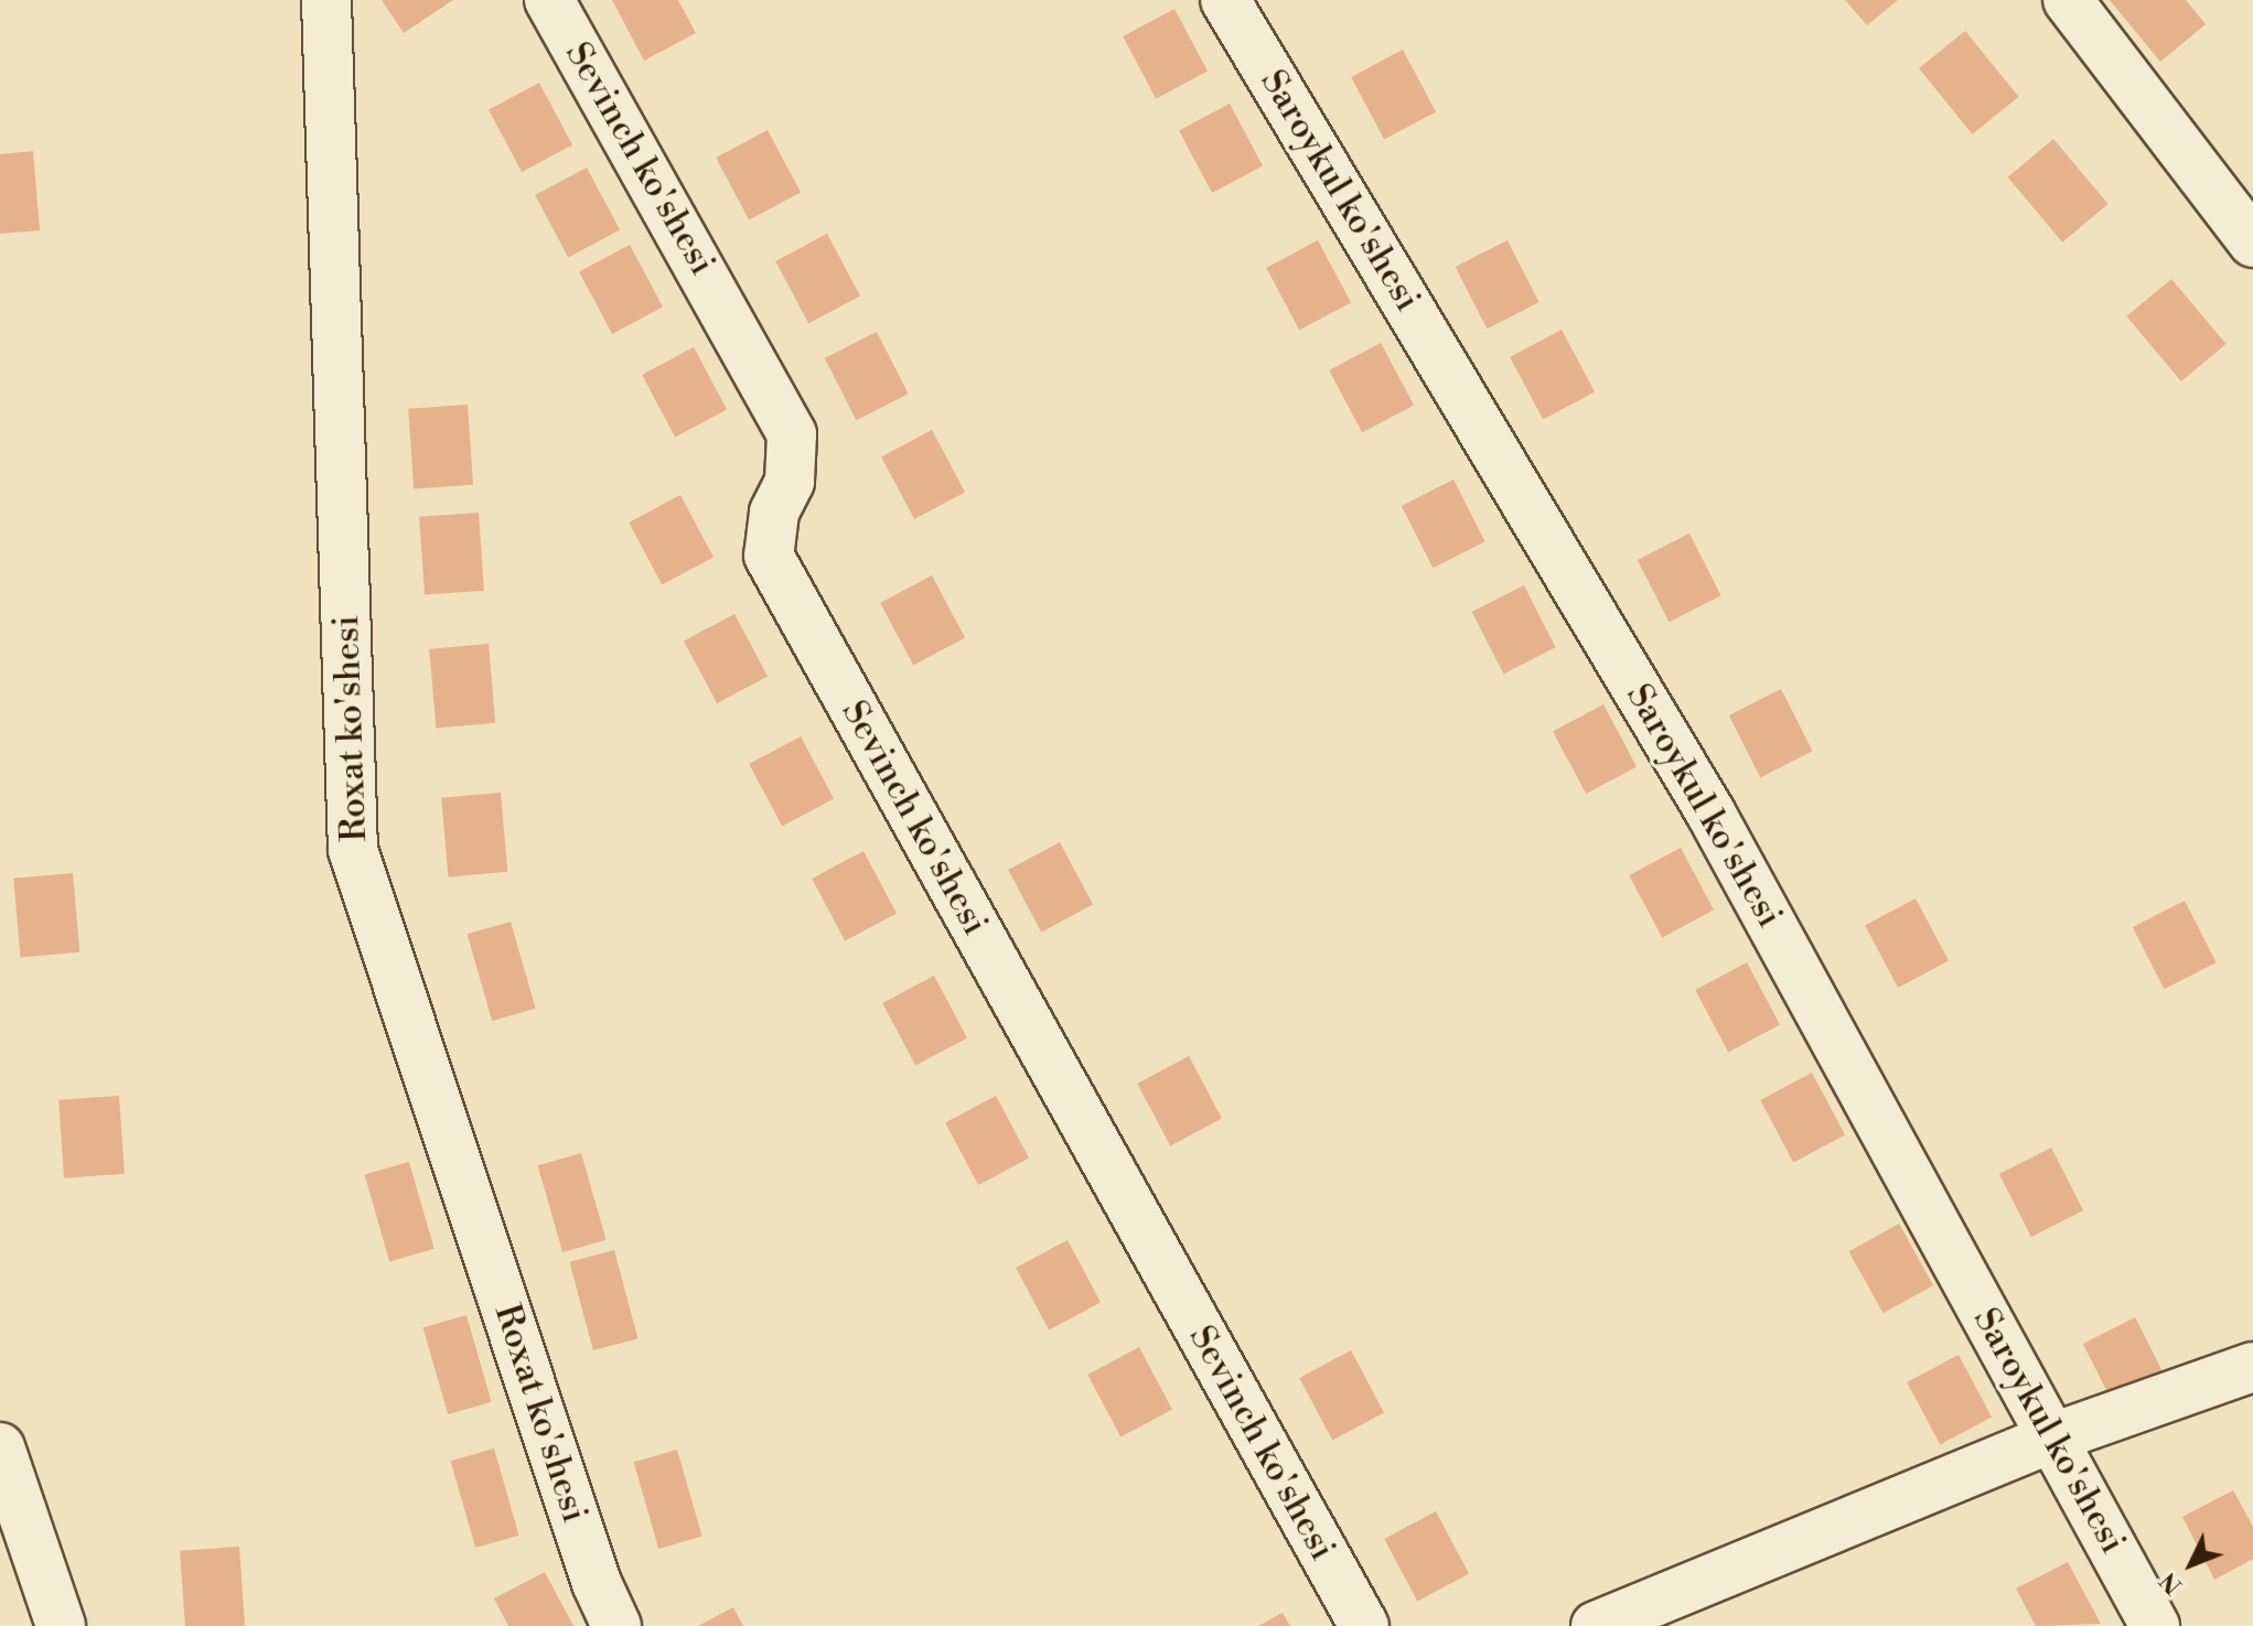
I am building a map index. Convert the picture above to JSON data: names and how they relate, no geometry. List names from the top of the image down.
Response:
{
  "streets": {
    "street": ["Sevinch ko'shesi", "Saroykul ko'shesi", "Roxat ko'shesi"]
  },
  "north": "bottom left"
}
